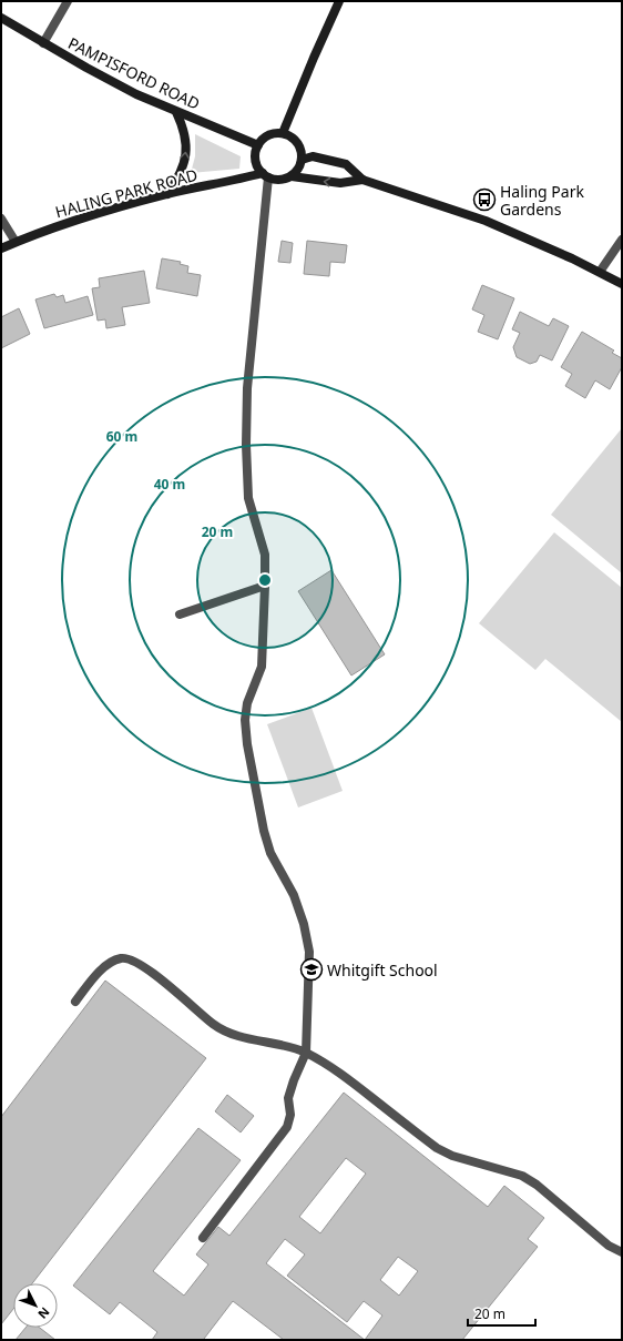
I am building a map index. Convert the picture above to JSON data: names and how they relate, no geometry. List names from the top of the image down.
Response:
{
  "streets": {
    "street": ["PAMPISFORD ROAD", "HALING PARK ROAD"]
  },
  "crossings": [
    ["PAMPISFORD ROAD", "HALING PARK ROAD"]
  ],
  "places": {
    "bus stop": ["Haling Park Gardens"],
    "school or university": ["Whitgift School"]
  },
  "scale_bar": "20 m",
  "north": "bottom right",
  "rings": ["60 m", "40 m", "20 m"]
}
